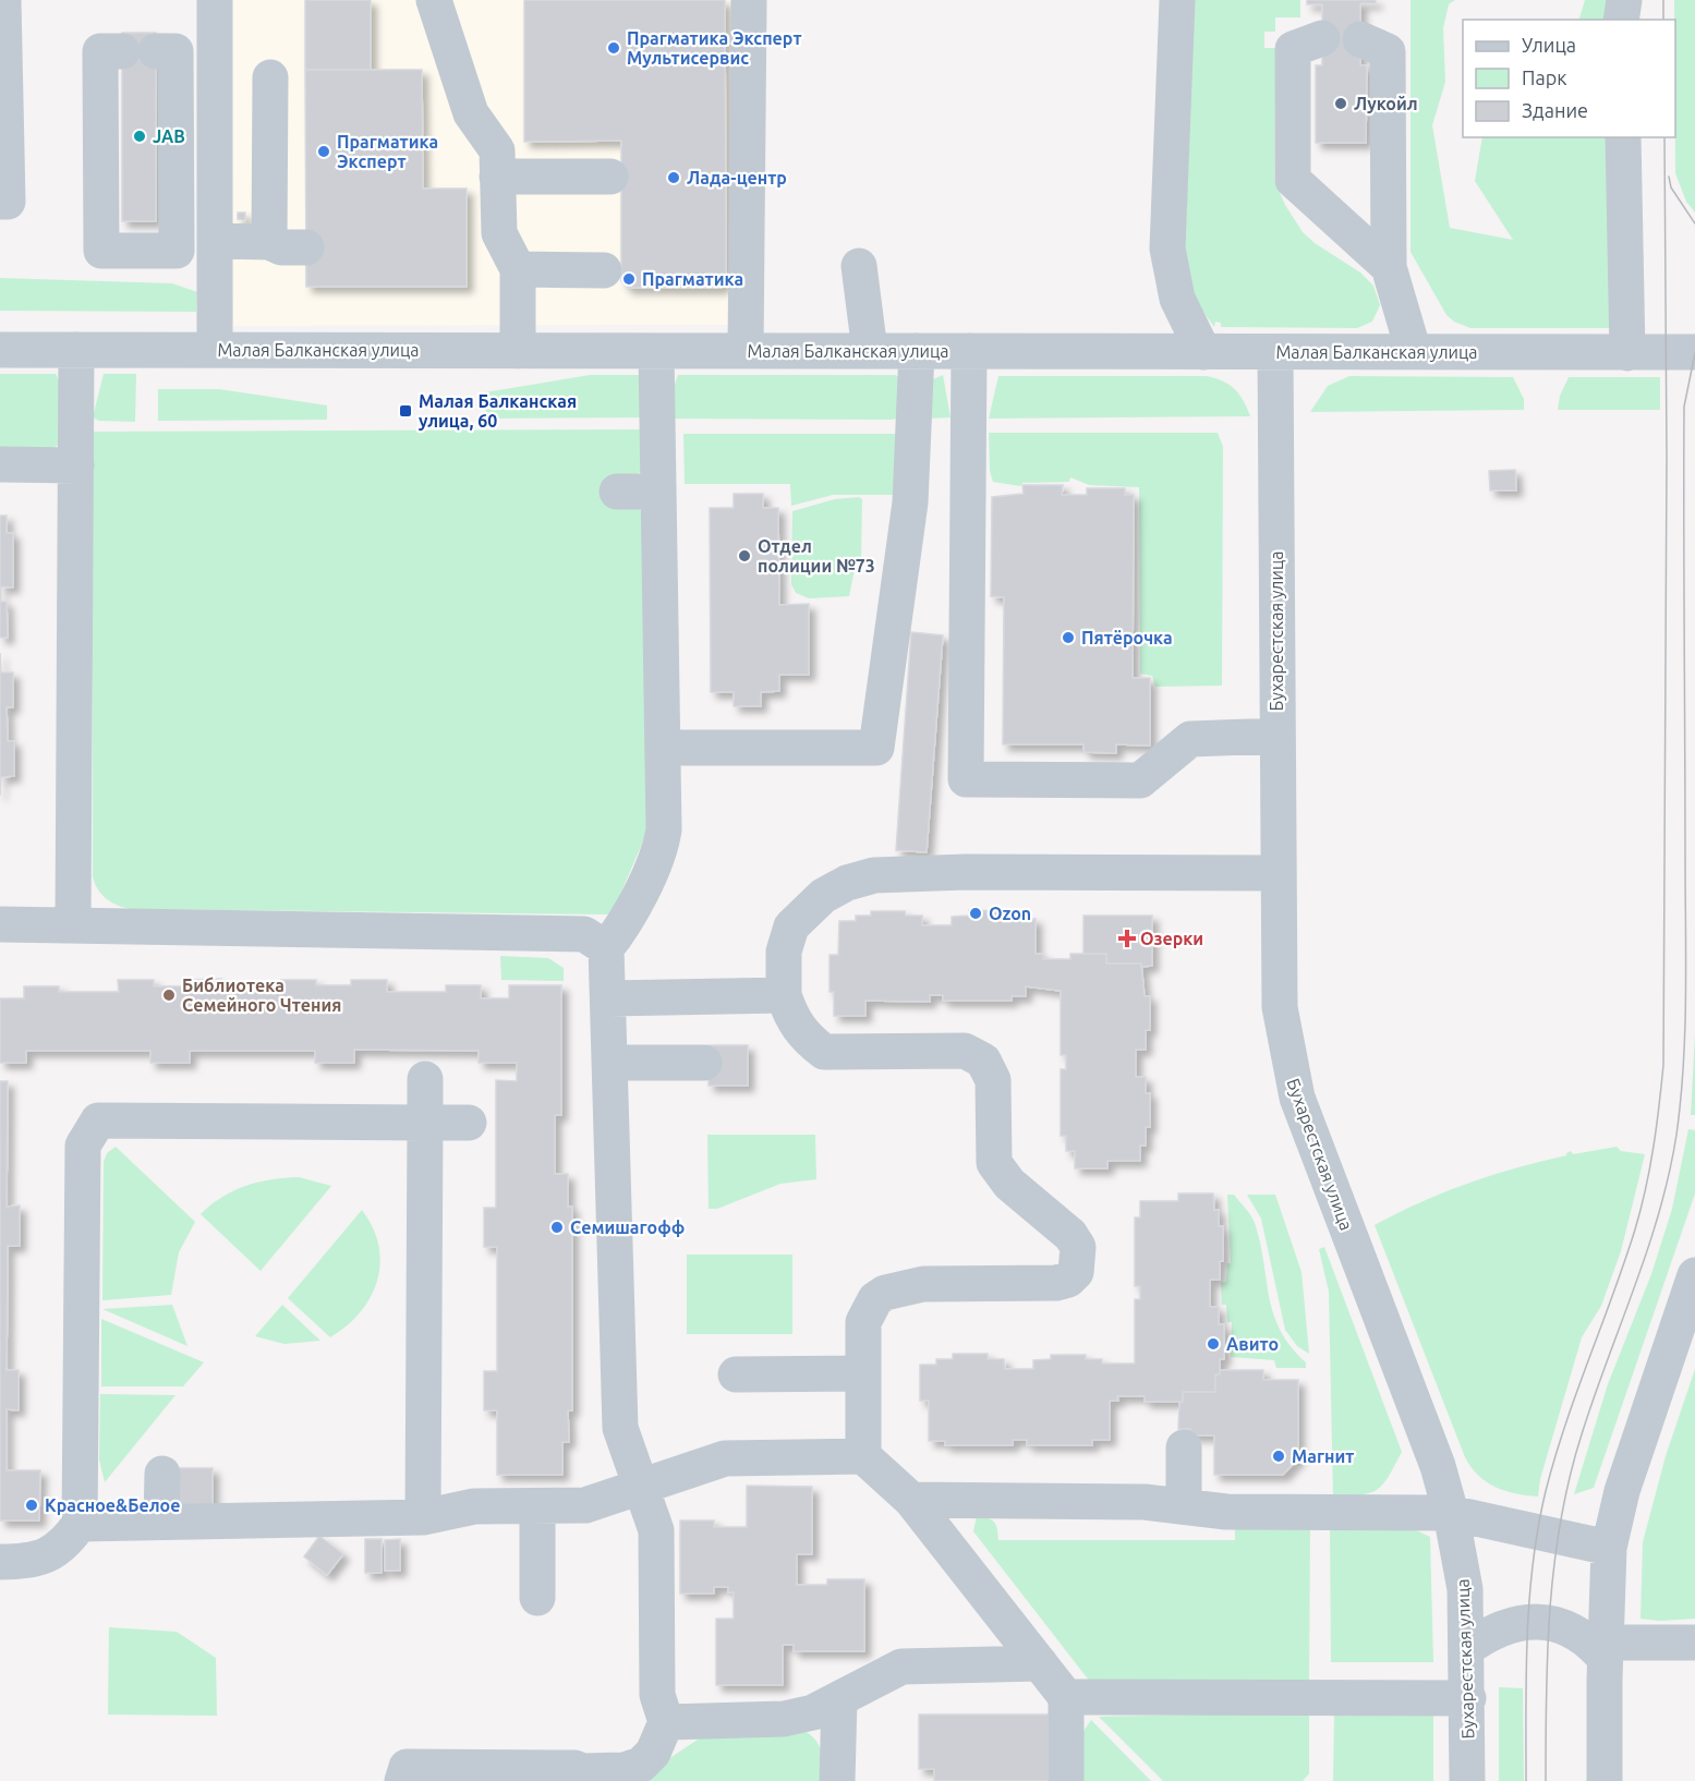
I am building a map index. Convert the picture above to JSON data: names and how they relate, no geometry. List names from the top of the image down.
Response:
{
  "streets": {
    "street": ["Малая Балканская улица", "Бухарестская улица"]
  },
  "crossings": [
    ["Малая Балканская улица", "Бухарестская улица"]
  ],
  "places": {
    "other": [
      "Прагматика Эксперт Мультисервис",
      "Лукойл",
      "JAB",
      "Прагматика Эксперт",
      "Лада-центр",
      "Прагматика",
      "Отдел полиции №73",
      "Пятёрочка",
      "Ozon",
      "Библиотека Семейного Чтения",
      "Семишагофф",
      "Авито",
      "Магнит",
      "Красное&Белое"
    ],
    "transit": ["Малая Балканская улица, 60"],
    "health": ["Озерки"]
  },
  "legend": ["Улица", "Парк", "Здание"]
}
